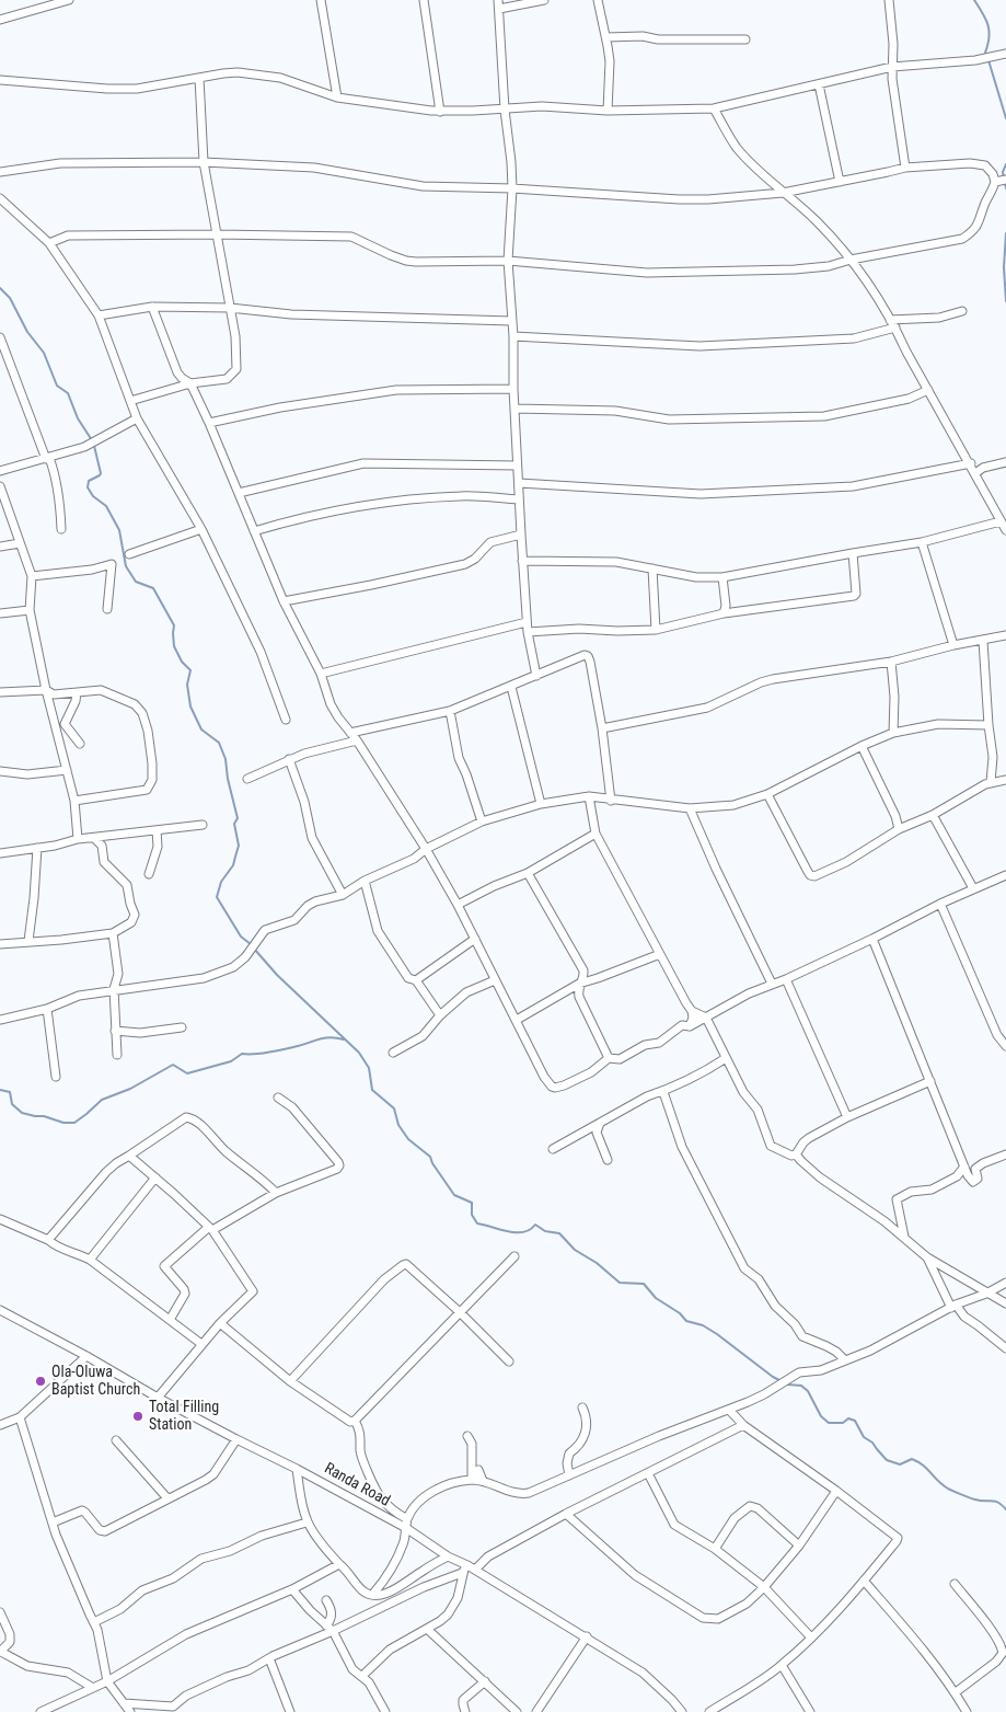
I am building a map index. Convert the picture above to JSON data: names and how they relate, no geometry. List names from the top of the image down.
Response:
{
  "streets": {
    "street": ["Randa Road"]
  },
  "places": ["Ola-Oluwa Baptist Church", "Total Filling Station"]
}
